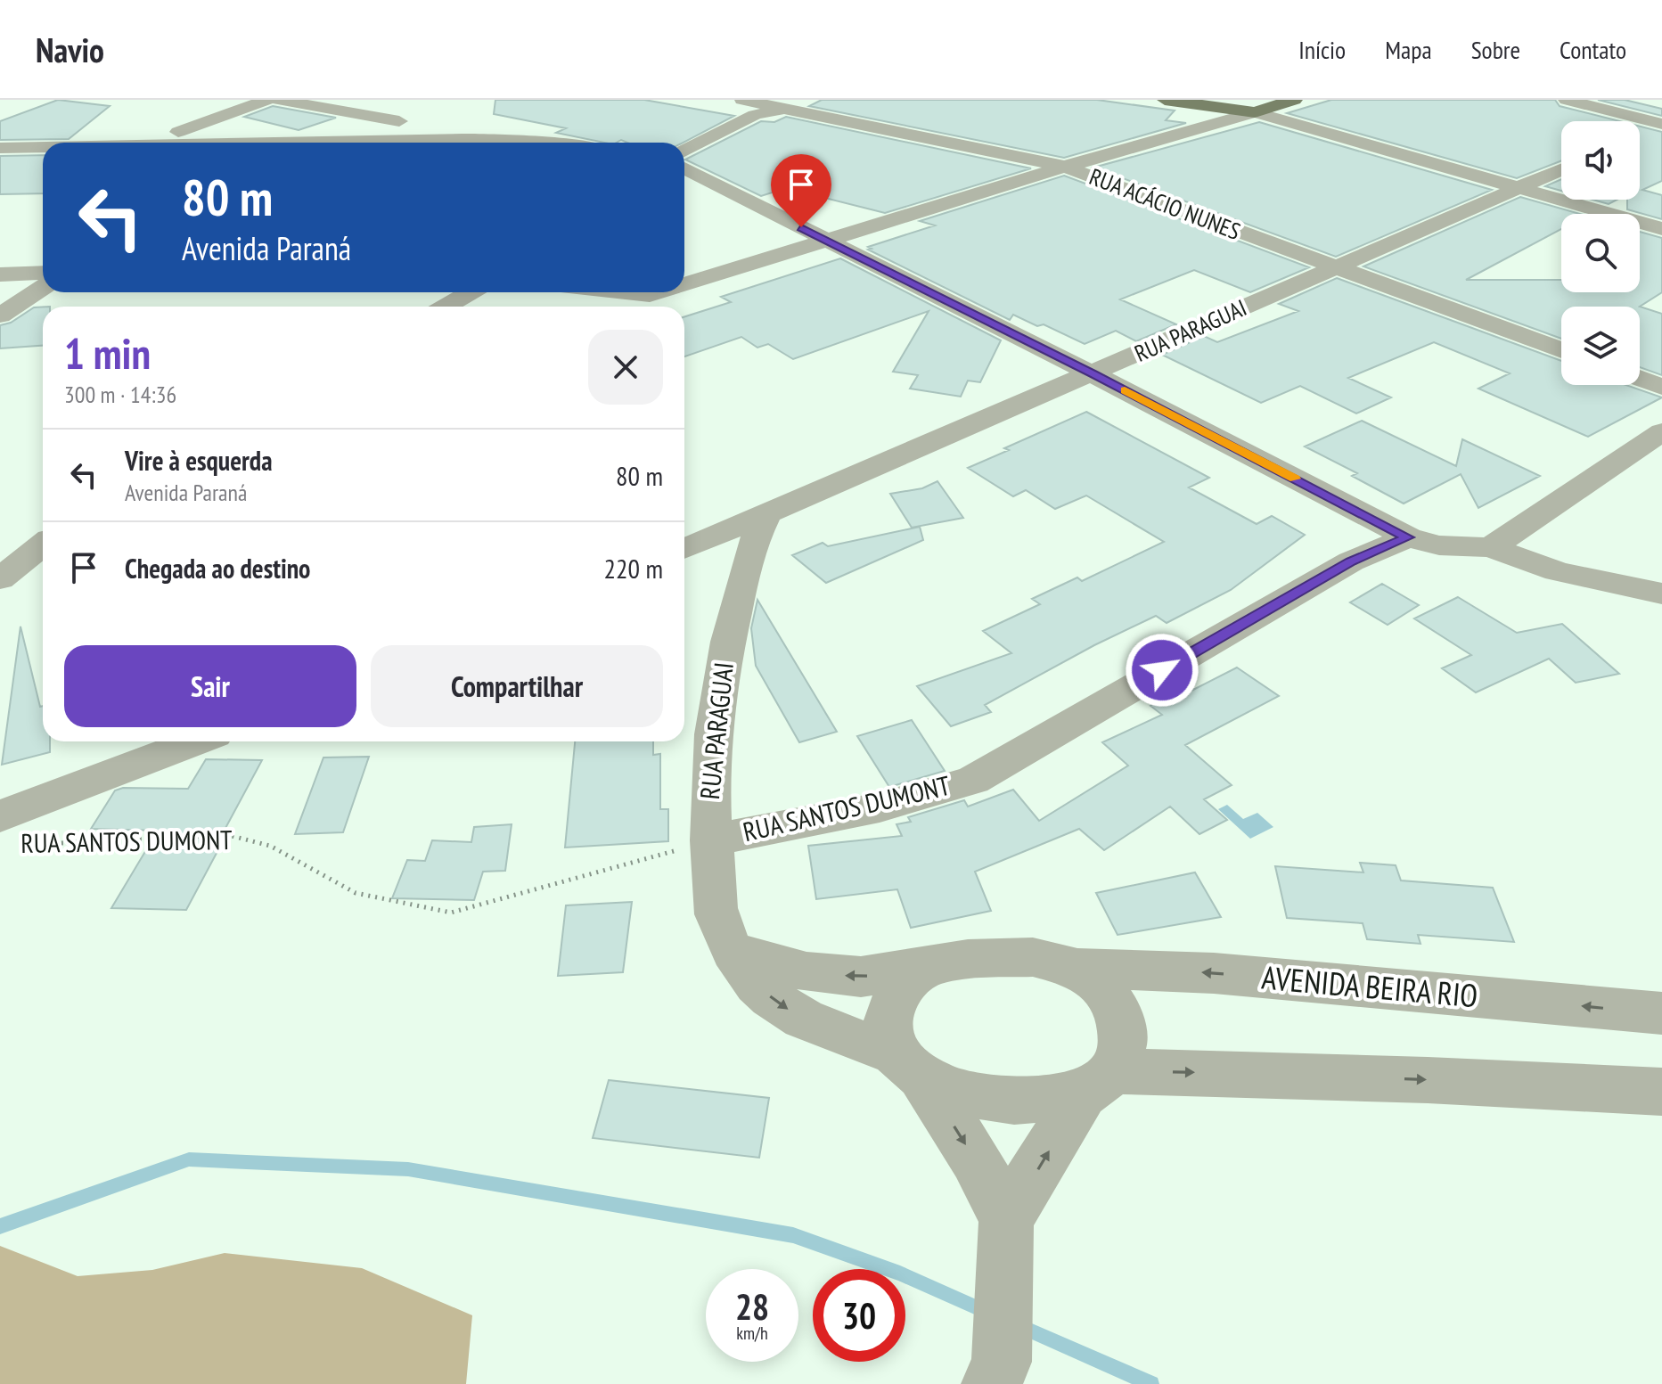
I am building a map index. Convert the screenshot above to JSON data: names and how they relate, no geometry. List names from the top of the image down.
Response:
{
  "streets": {
    "street": [
      "RUA ACÁCIO NUNES",
      "RUA PARAGUAI",
      "RUA SANTOS DUMONT",
      "AVENIDA BEIRA RIO"
    ]
  },
  "crossings": [
    ["RUA ACÁCIO NUNES", "RUA PARAGUAI"],
    ["RUA PARAGUAI", "RUA SANTOS DUMONT"]
  ],
  "page": {
    "header": "Navio",
    "nav": [
      "Início",
      "Mapa",
      "Sobre",
      "Contato"
    ],
    "turn": ["80 m", "Avenida Paraná"],
    "heading": ["1 min", "300 m · 14:36"],
    "list": [
      {
        "name": "Vire à esquerda",
        "note": "Avenida Paraná",
        "value": "80 m"
      },
      {
        "name": "Chegada ao destino",
        "value": "220 m"
      }
    ],
    "buttons": ["Sair", "Compartilhar"],
    "speed": "28 km/h",
    "limit": "30"
  }
}
